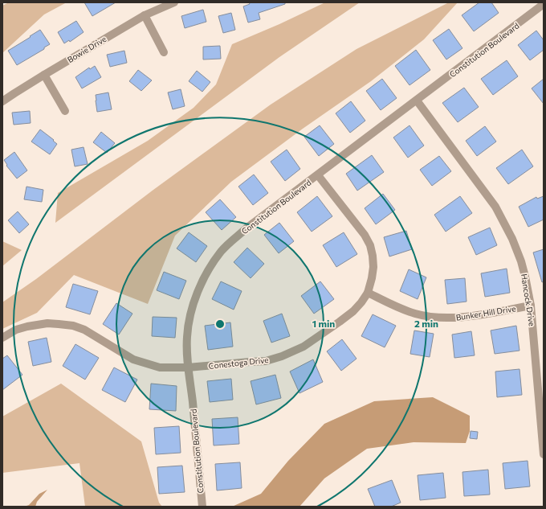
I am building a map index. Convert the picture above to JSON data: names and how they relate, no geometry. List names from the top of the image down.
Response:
{
  "streets": {
    "street": [
      "Bowie Drive",
      "Constitution Boulevard",
      "Hancock Drive",
      "Bunker Hill Drive",
      "Conestoga Drive"
    ]
  },
  "crossings": [
    ["Constitution Boulevard", "Hancock Drive"],
    ["Constitution Boulevard", "Conestoga Drive"],
    ["Hancock Drive", "Bunker Hill Drive"],
    ["Bunker Hill Drive", "Conestoga Drive"]
  ],
  "rings": ["1 min", "2 min"]
}
